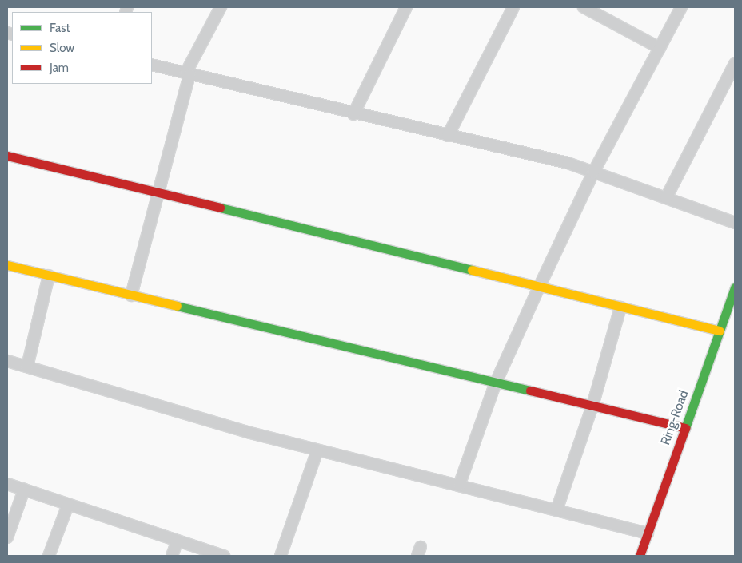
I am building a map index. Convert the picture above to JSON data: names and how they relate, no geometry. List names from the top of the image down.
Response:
{
  "streets": {
    "street": ["Ring-Road"]
  },
  "legend": ["Fast", "Slow", "Jam"]
}
